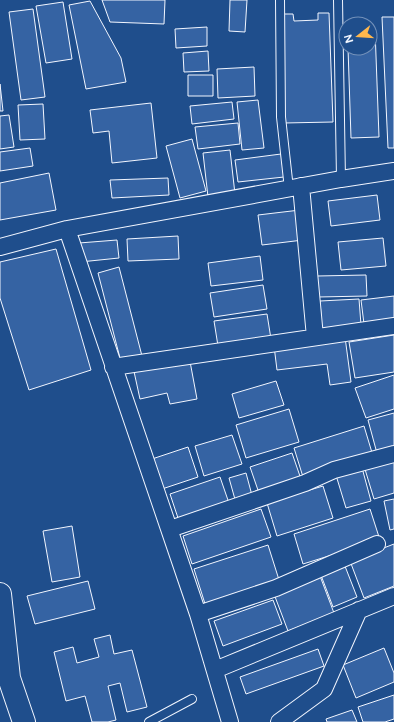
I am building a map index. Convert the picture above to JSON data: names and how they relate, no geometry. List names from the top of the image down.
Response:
{
  "north": "left"
}
